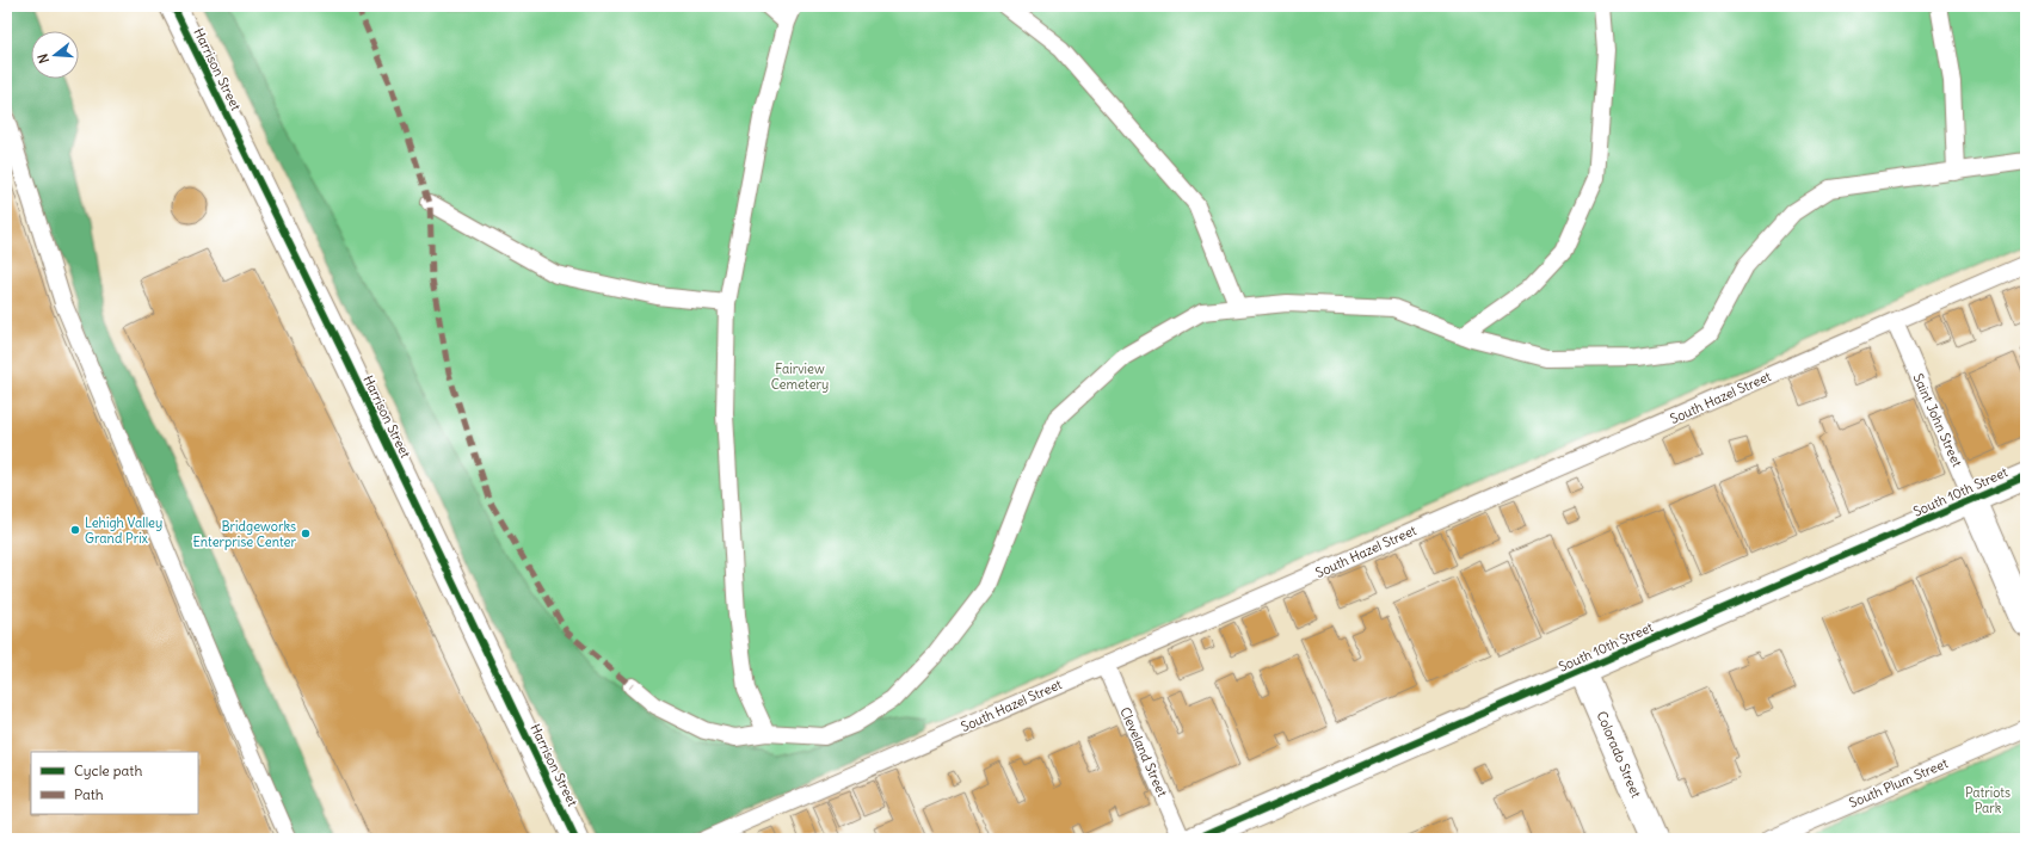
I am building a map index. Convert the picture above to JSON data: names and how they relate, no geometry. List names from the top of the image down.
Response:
{
  "streets": {
    "street": [
      "Harrison Street",
      "Saint John Street",
      "South 10th Street",
      "Colorado Street"
    ],
    "lane": ["South Hazel Street", "Cleveland Street", "South Plum Street"]
  },
  "crossings": [
    ["South Hazel Street", "Saint John Street"],
    ["South Hazel Street", "Cleveland Street"],
    ["Saint John Street", "South 10th Street"],
    ["South 10th Street", "Colorado Street"]
  ],
  "parks": ["Fairview Cemetery", "Patriots Park"],
  "places": ["Lehigh Valley Grand Prix", "Bridgeworks Enterprise Center"],
  "legend": ["Cycle path", "Path"],
  "north": "left"
}
